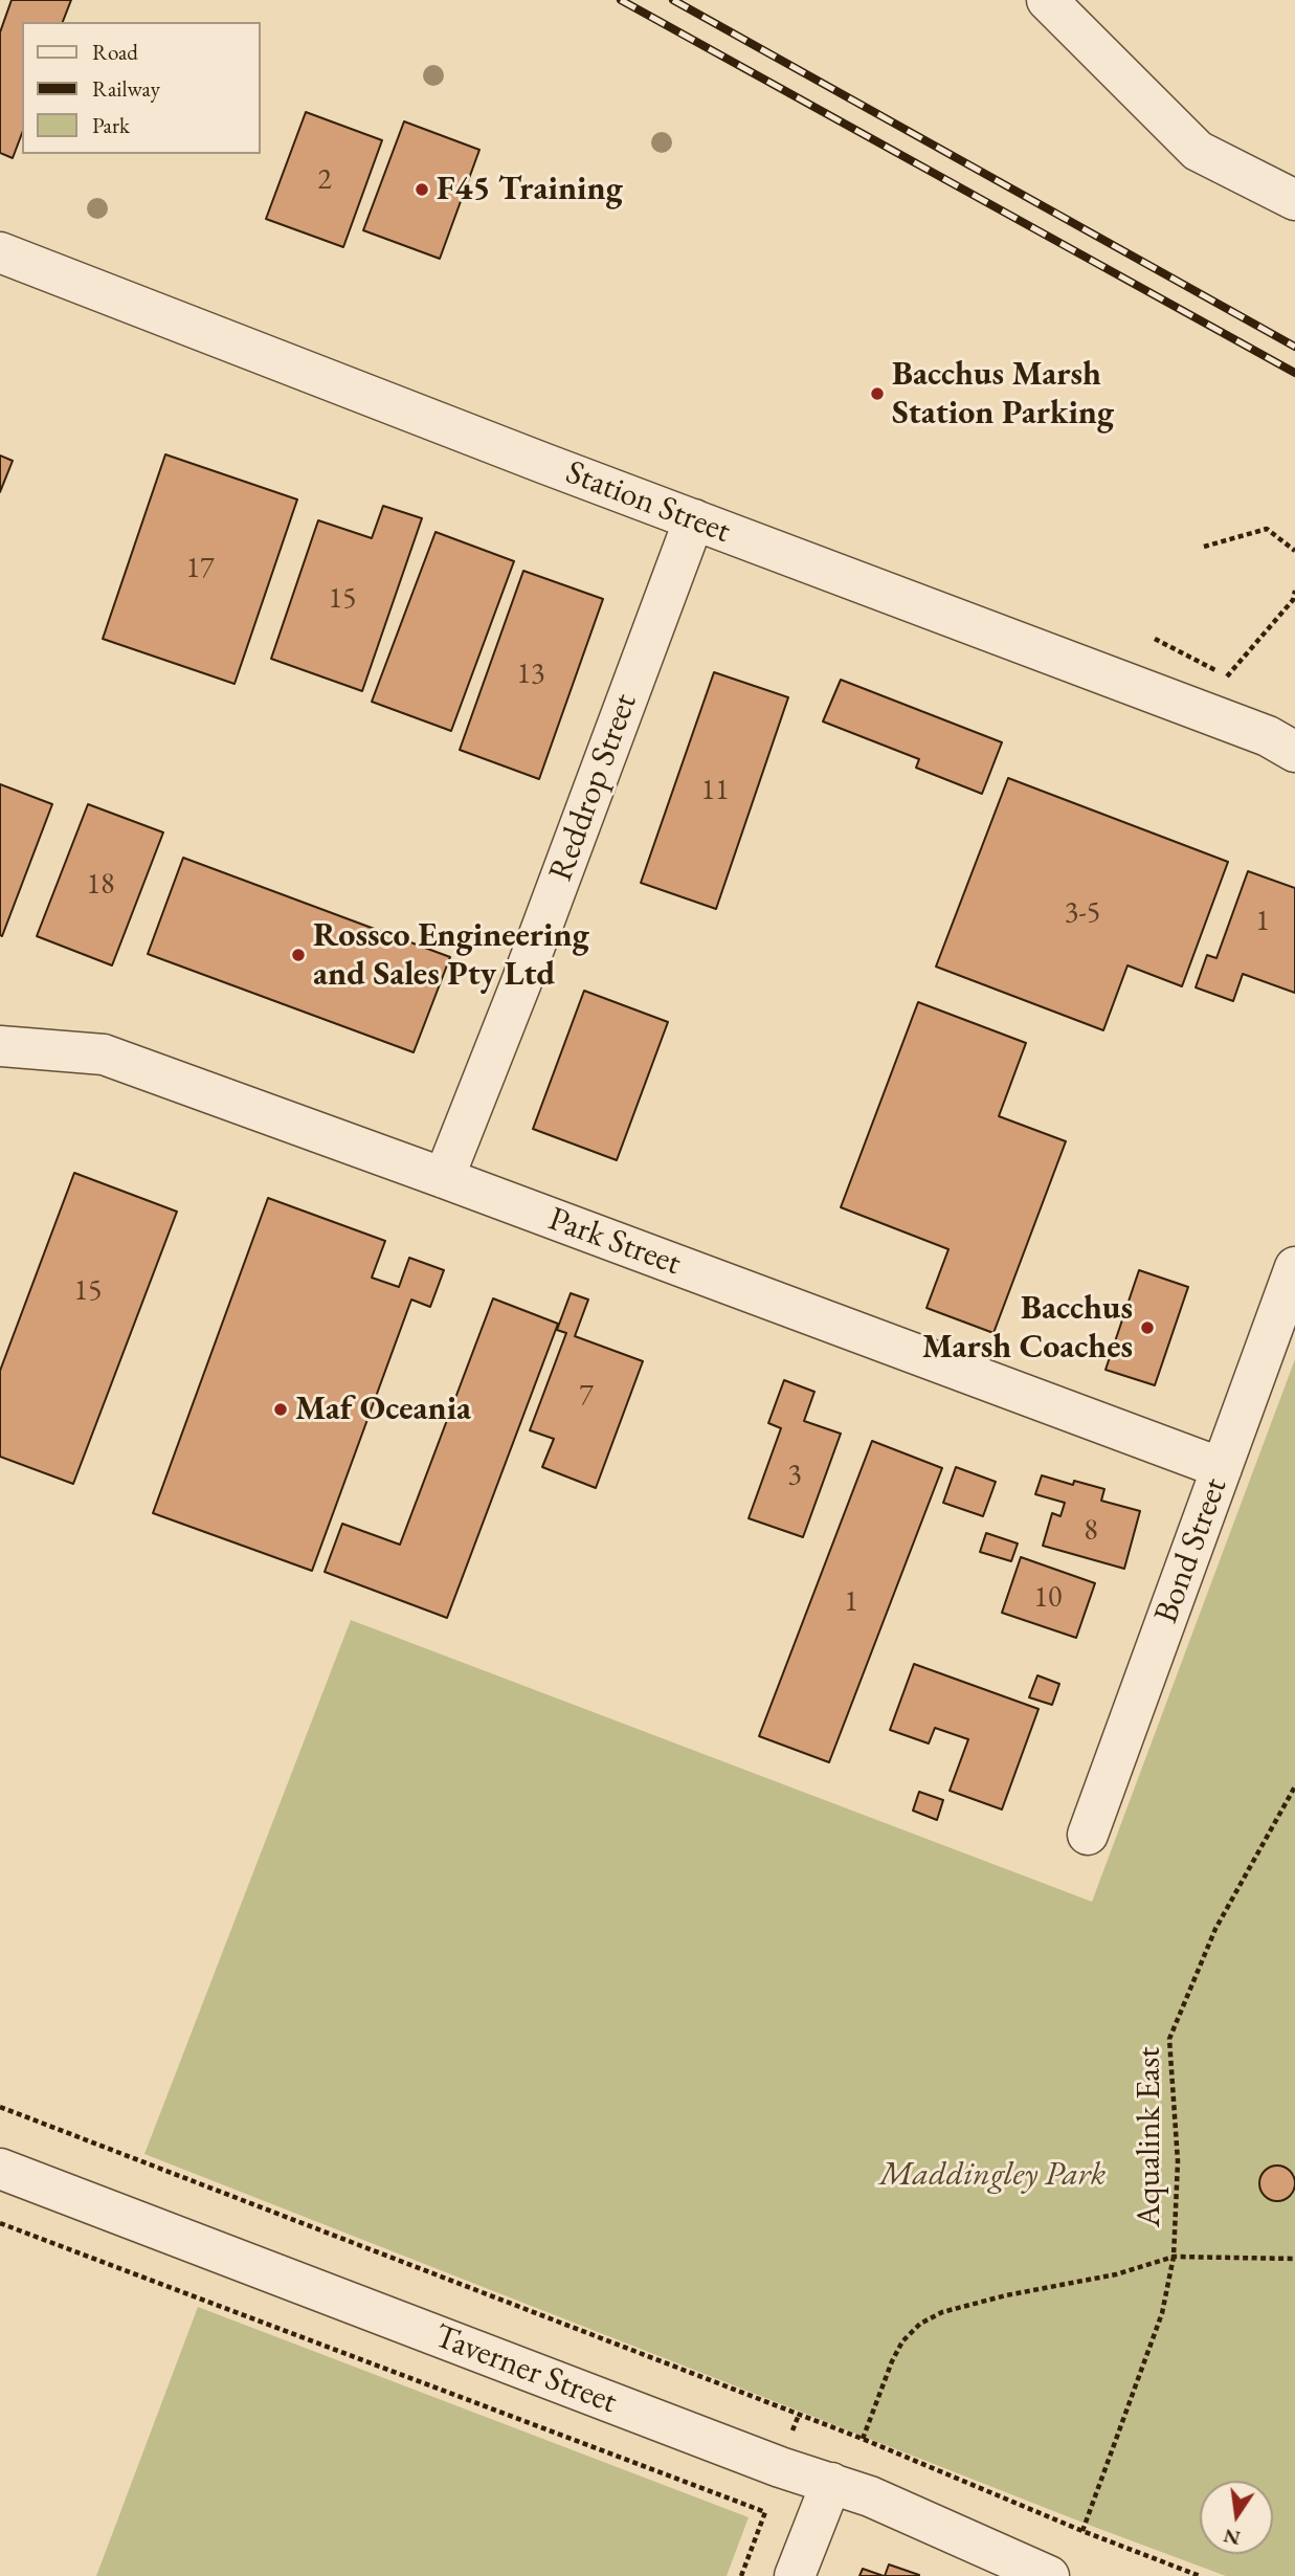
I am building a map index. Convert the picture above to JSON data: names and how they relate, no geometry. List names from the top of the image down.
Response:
{
  "streets": {
    "street": [
      "Station Street",
      "Reddrop Street",
      "Park Street",
      "Bond Street",
      "Taverner Street"
    ],
    "path": ["Aqualink East"]
  },
  "crossings": [
    ["Station Street", "Reddrop Street"],
    ["Reddrop Street", "Park Street"],
    ["Park Street", "Bond Street"]
  ],
  "parks": ["Maddingley Park"],
  "places": [
    "F45 Training",
    "Bacchus Marsh Station Parking",
    "Rossco Engineering and Sales Pty Ltd",
    "Bacchus Marsh Coaches",
    "Maf Oceania"
  ],
  "house_numbers": [
    "2",
    "17",
    "15",
    "13",
    "11",
    "18",
    "3-5",
    "1",
    "15",
    "7",
    "3",
    "8",
    "10",
    "1"
  ],
  "legend": ["Road", "Railway", "Park"],
  "north": "bottom"
}
